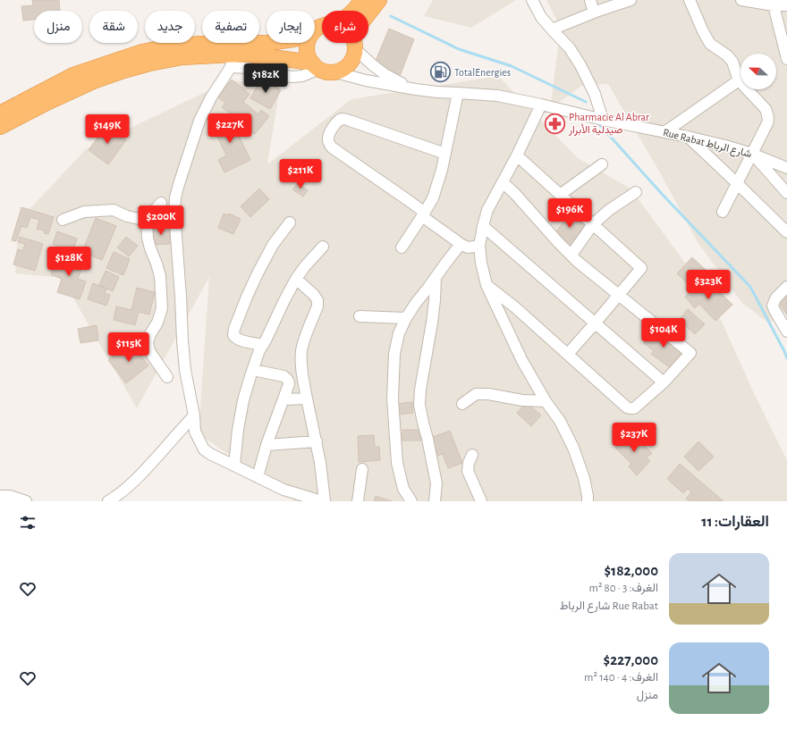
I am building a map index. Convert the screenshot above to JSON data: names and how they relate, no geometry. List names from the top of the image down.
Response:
{
  "streets": {
    "street": ["Rue Rabat شارع الرباط"]
  },
  "places": {
    "fuel station": ["TotalEnergies"],
    "pharmacy": ["Pharmacie Al Abrar صيدلية الأبرار"]
  },
  "north": "left",
  "page": {
    "chip": [
      "شراء",
      "إيجار",
      "تصفية",
      "جديد",
      "شقة",
      "منزل"
    ],
    "price": [
      "$182K",
      "$227K",
      "$149K",
      "$211K",
      "$196K",
      "$200K",
      "$128K",
      "$323K",
      "$104K",
      "$115K",
      "$237K"
    ],
    "heading": "العقارات: 11",
    "list": [
      {
        "name": "$182,000",
        "note": "الغرف: 3 · 80 m² · Rue Rabat شارع الرباط"
      },
      {
        "name": "$227,000",
        "note": "الغرف: 4 · 140 m² · منزل"
      }
    ]
  }
}
